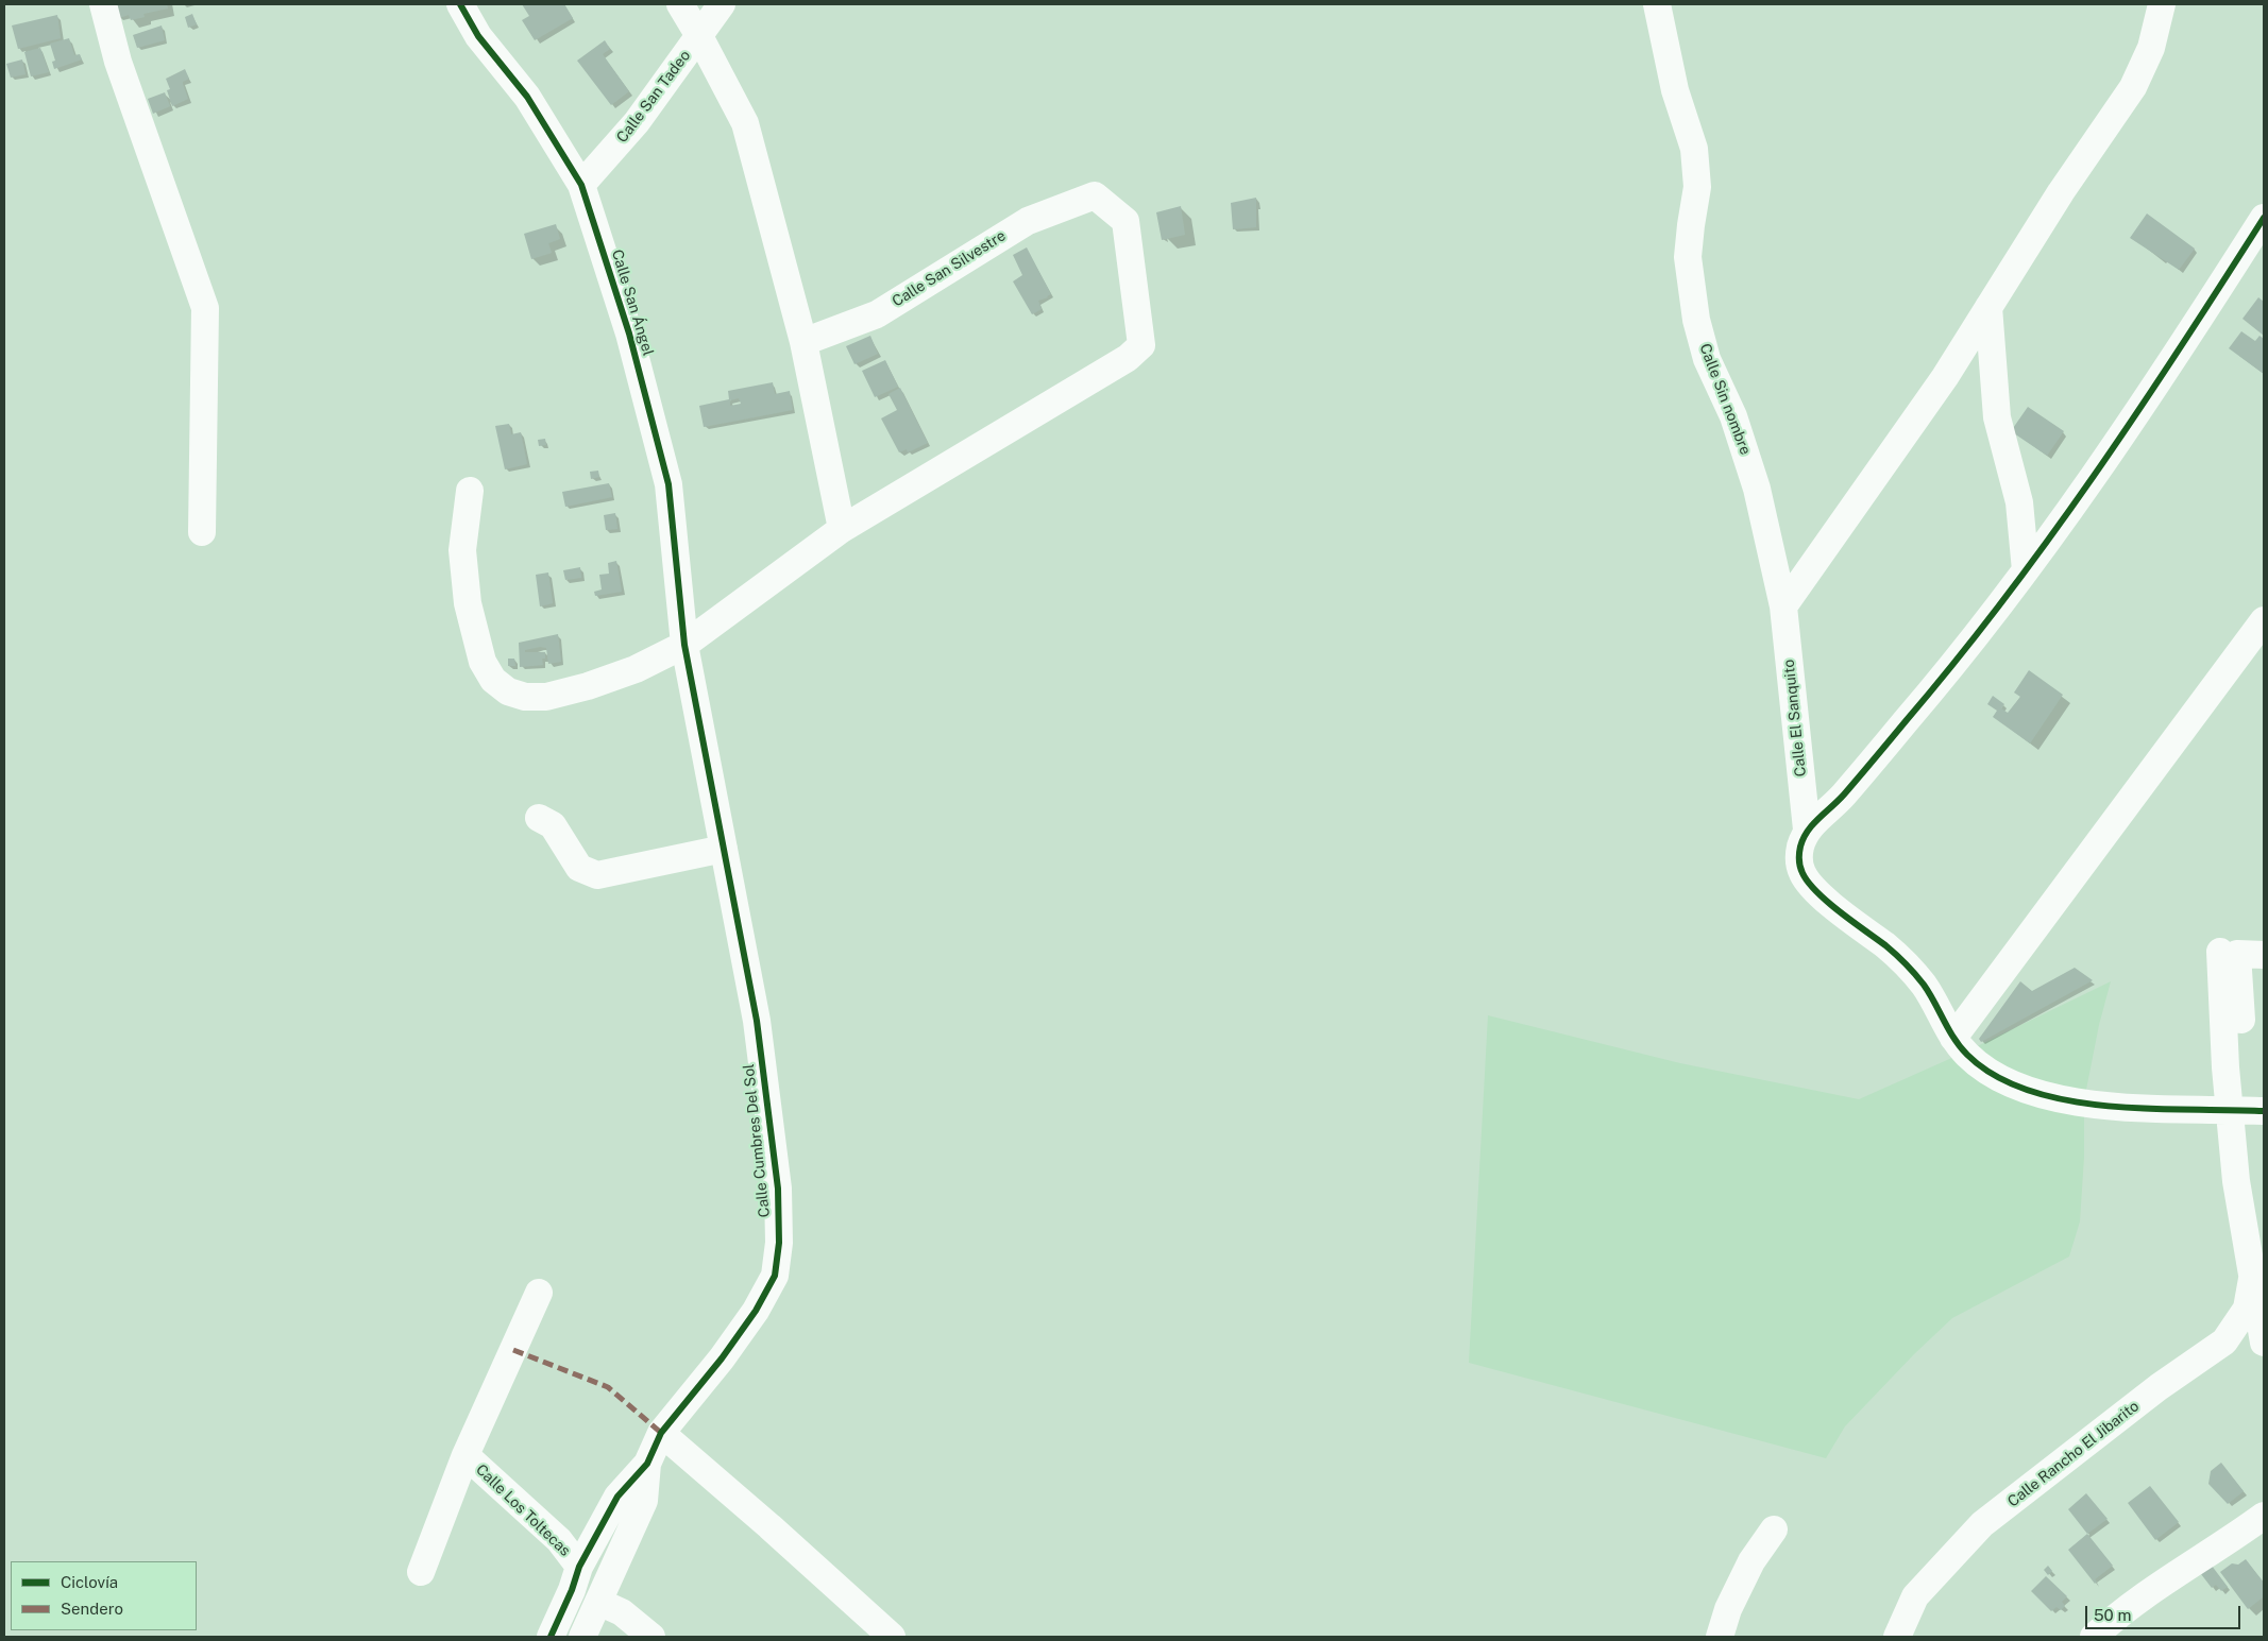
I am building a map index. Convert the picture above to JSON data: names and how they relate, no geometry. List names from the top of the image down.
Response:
{
  "streets": {
    "street": [
      "Calle San Tadeo",
      "Calle San Silvestre",
      "Calle San Ángel",
      "Calle Sin nombre",
      "Calle El Sanquito",
      "Calle Cumbres Del Sol",
      "Calle Rancho El Jibarito",
      "Calle Los Toltecas"
    ]
  },
  "crossings": [
    ["Calle San Tadeo", "Calle San Ángel"],
    ["Calle San Ángel", "Calle Cumbres Del Sol"],
    ["Calle Sin nombre", "Calle El Sanquito"],
    ["Calle Cumbres Del Sol", "Calle Los Toltecas"]
  ],
  "legend": ["Ciclovía", "Sendero"],
  "scale_bar": "50 m"
}
